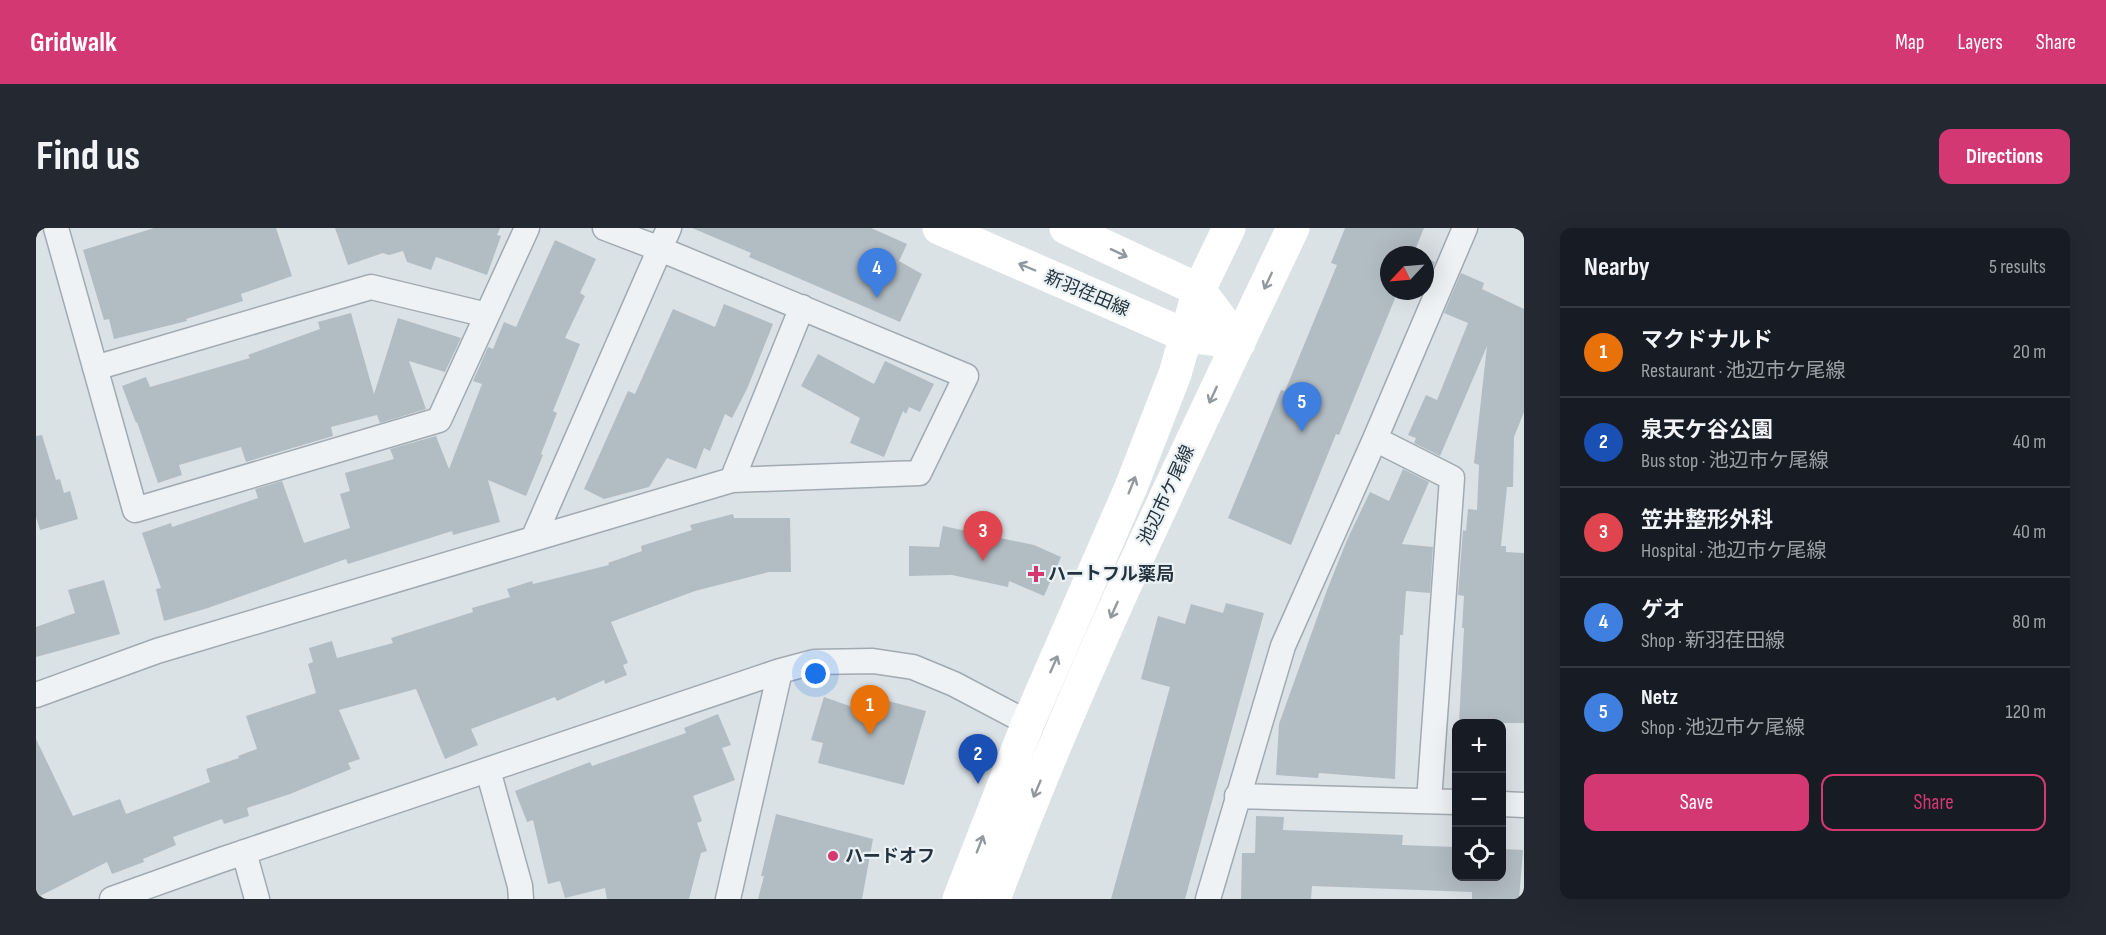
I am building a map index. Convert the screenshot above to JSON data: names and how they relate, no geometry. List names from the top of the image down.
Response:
{
  "streets": {
    "street": ["新羽荏田線", "池辺市ケ尾線"]
  },
  "crossings": [
    ["新羽荏田線", "池辺市ケ尾線"]
  ],
  "places": {
    "health": ["ハートフル薬局"],
    "other": ["ハードオフ"]
  },
  "north": "bottom left",
  "page": {
    "header": "Gridwalk",
    "nav": ["Map", "Layers", "Share"],
    "buttons": [
      "Directions",
      ["Save", "Share"]
    ],
    "title": "Find us",
    "heading": ["Nearby", "5 results"],
    "pins": [
      "4",
      "5",
      "3",
      "1",
      "2"
    ],
    "list": [
      {
        "mark": "1",
        "name": "マクドナルド",
        "note": "Restaurant · 池辺市ケ尾線",
        "value": "20 m"
      },
      {
        "mark": "2",
        "name": "泉天ケ谷公園",
        "note": "Bus stop · 池辺市ケ尾線",
        "value": "40 m"
      },
      {
        "mark": "3",
        "name": "笠井整形外科",
        "note": "Hospital · 池辺市ケ尾線",
        "value": "40 m"
      },
      {
        "mark": "4",
        "name": "ゲオ",
        "note": "Shop · 新羽荏田線",
        "value": "80 m"
      },
      {
        "mark": "5",
        "name": "Netz",
        "note": "Shop · 池辺市ケ尾線",
        "value": "120 m"
      }
    ],
    "map_buttons": ["+", "−"]
  }
}
